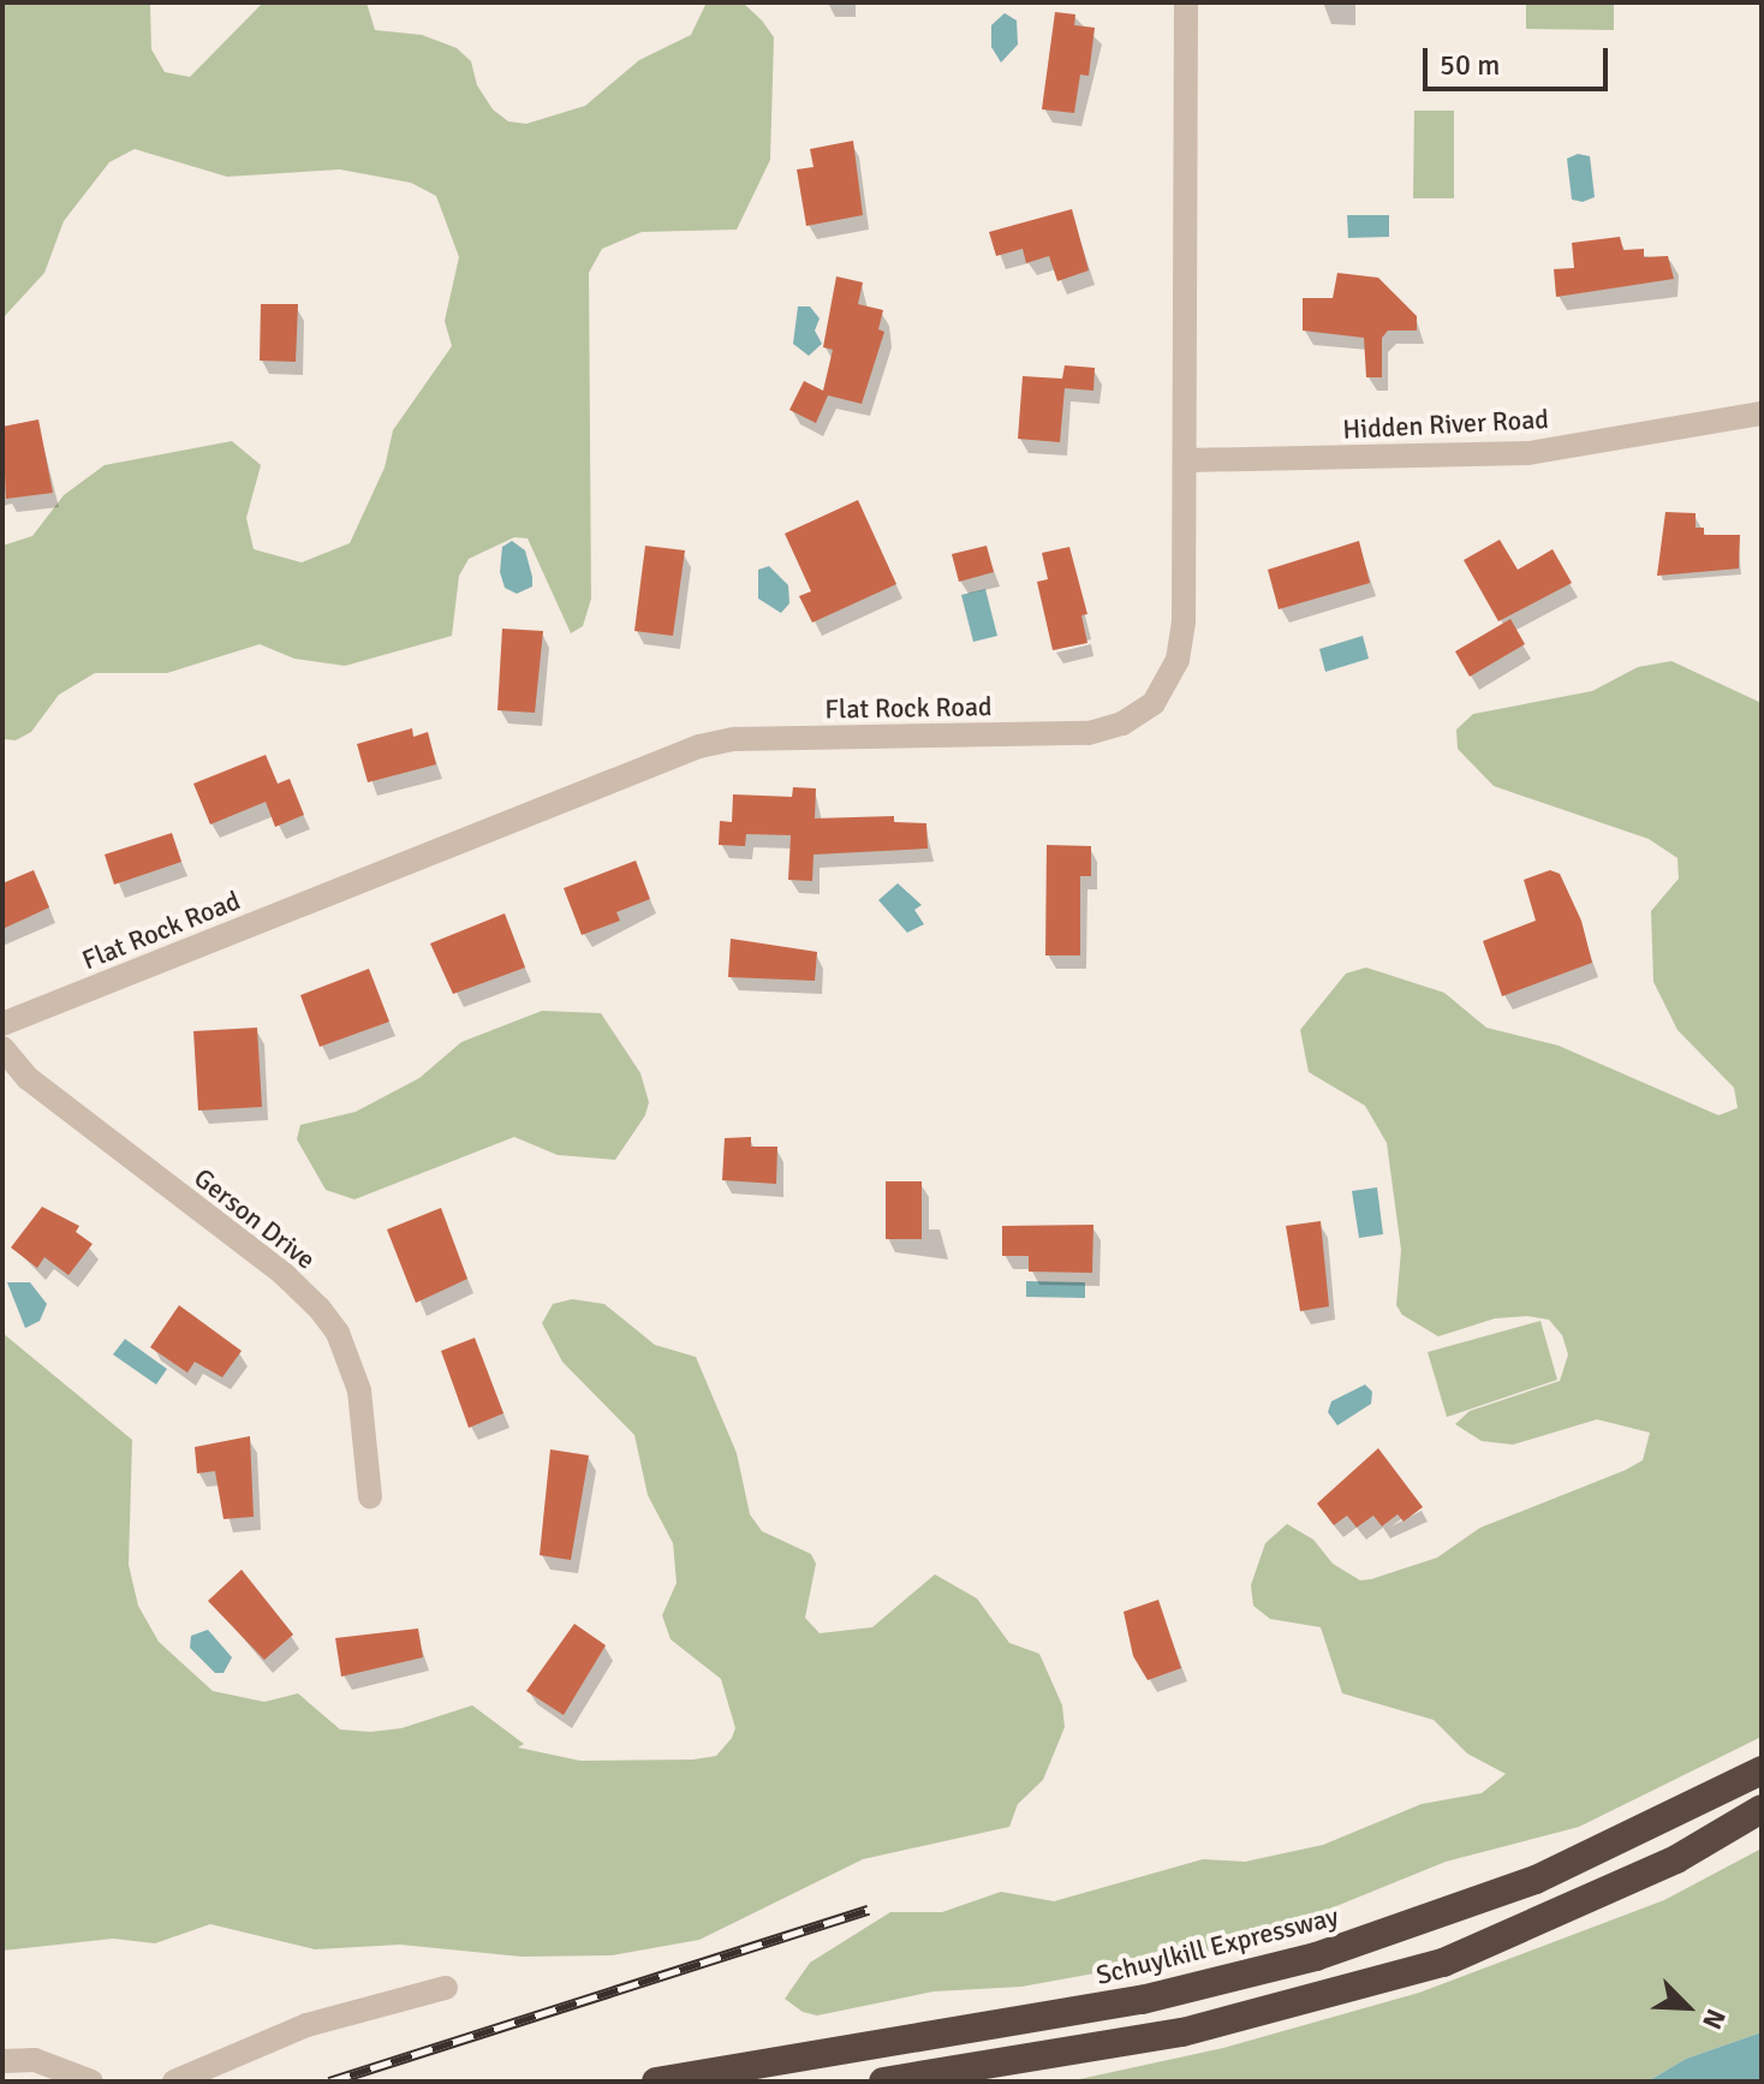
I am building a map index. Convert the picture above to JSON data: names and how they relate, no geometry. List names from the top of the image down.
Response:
{
  "streets": {
    "highway": ["Schuylkill Expressway"],
    "street": ["Hidden River Road", "Flat Rock Road", "Gerson Drive"]
  },
  "crossings": [
    ["Hidden River Road", "Flat Rock Road"]
  ],
  "scale_bar": "50 m",
  "north": "bottom right"
}
